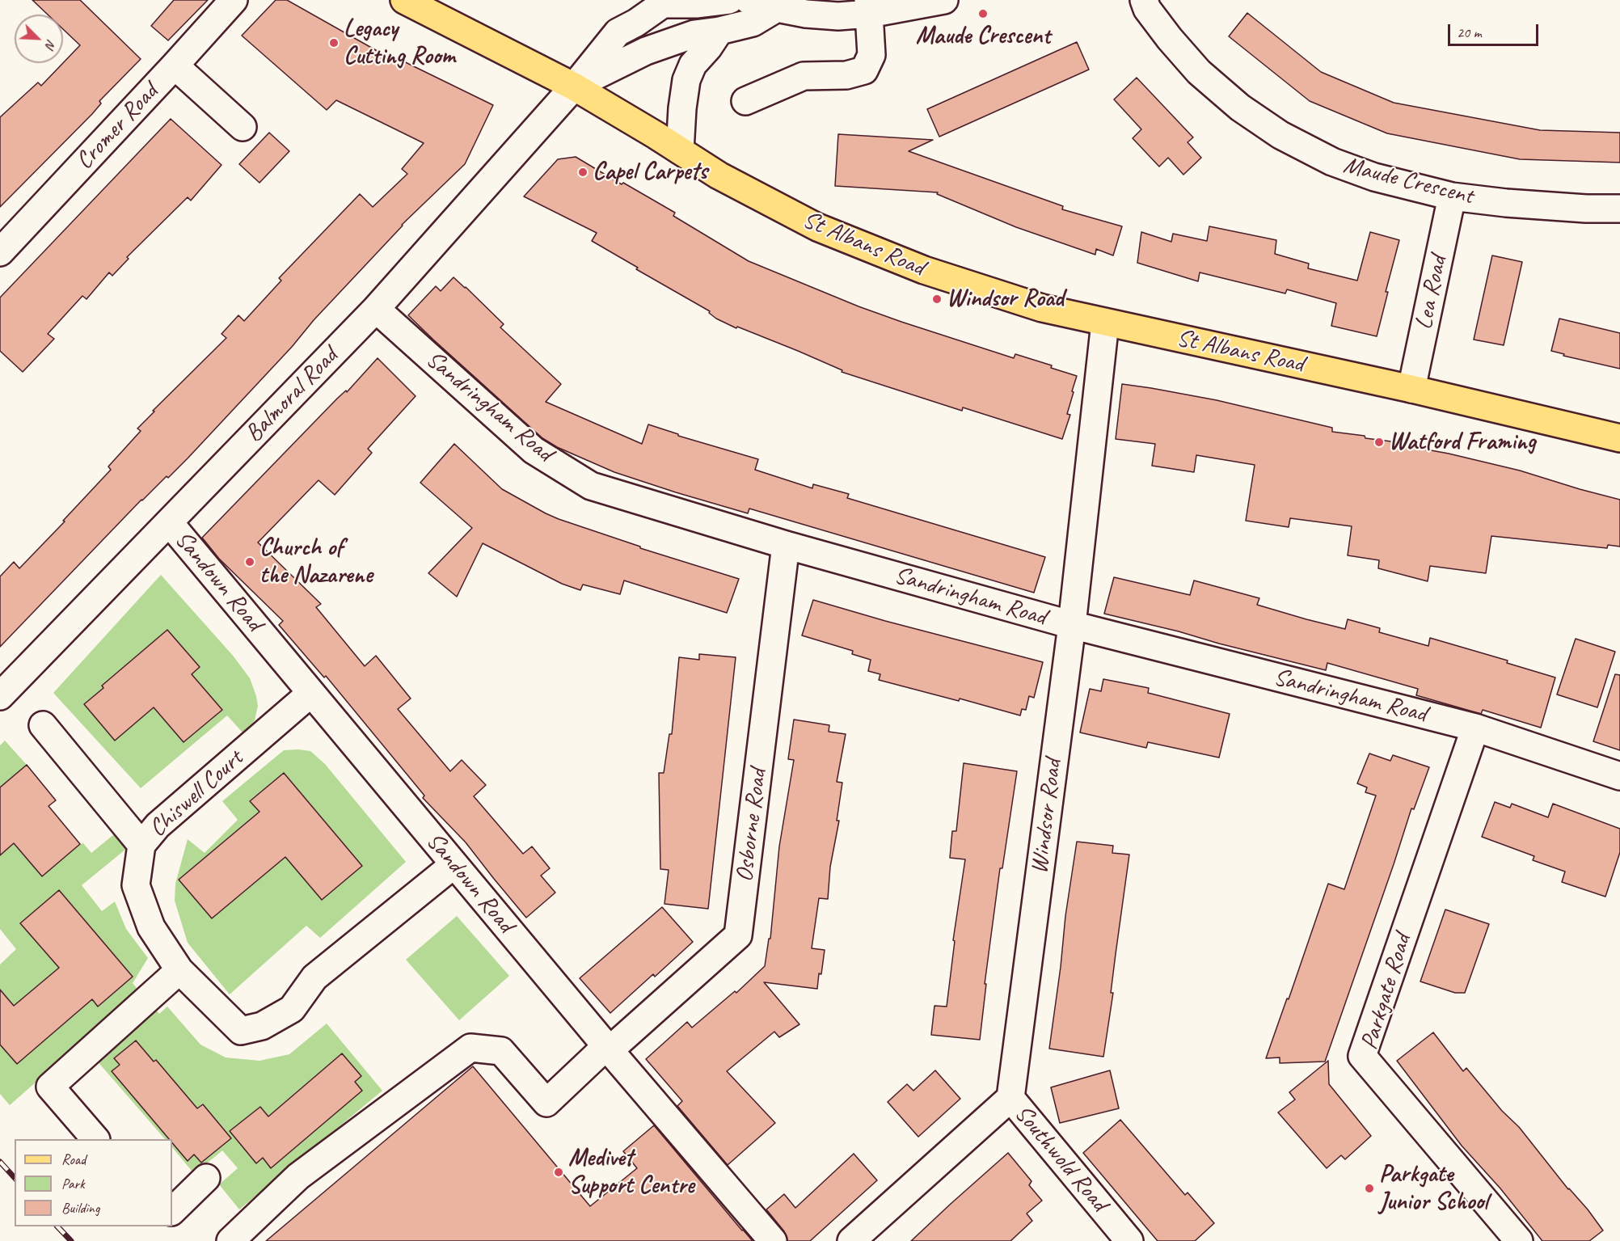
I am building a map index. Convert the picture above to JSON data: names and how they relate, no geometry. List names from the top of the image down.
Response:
{
  "streets": {
    "main road": ["St Albans Road"],
    "street": [
      "Cromer Road",
      "Maude Crescent",
      "Lea Road",
      "Balmoral Road",
      "Sandringham Road",
      "Sandown Road",
      "Chiswell Court",
      "Windsor Road",
      "Osborne Road",
      "Parkgate Road",
      "Southwold Road"
    ]
  },
  "crossings": [
    ["Maude Crescent", "Lea Road"],
    ["St Albans Road", "Lea Road"],
    ["St Albans Road", "Balmoral Road"],
    ["St Albans Road", "Windsor Road"],
    ["Balmoral Road", "Sandringham Road"],
    ["Balmoral Road", "Sandown Road"],
    ["Sandringham Road", "Windsor Road"],
    ["Sandringham Road", "Osborne Road"],
    ["Sandringham Road", "Parkgate Road"],
    ["Sandown Road", "Chiswell Court"],
    ["Sandown Road", "Osborne Road"],
    ["Windsor Road", "Southwold Road"]
  ],
  "places": [
    "Maude Crescent",
    "Legacy Cutting Room",
    "Capel Carpets",
    "Windsor Road",
    "Watford Framing",
    "Church of the Nazarene",
    "Medivet Support Centre",
    "Parkgate Junior School"
  ],
  "legend": ["Road", "Park", "Building"],
  "scale_bar": "20 m",
  "north": "bottom right"
}
